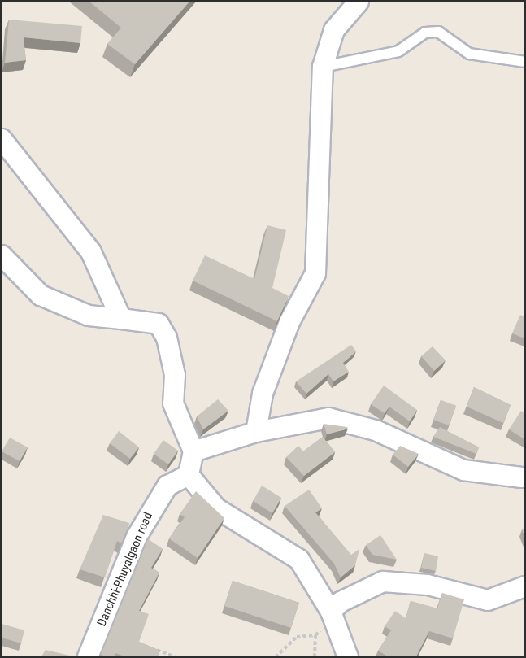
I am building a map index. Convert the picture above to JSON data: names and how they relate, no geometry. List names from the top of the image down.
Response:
{
  "streets": {
    "street": ["Danchhi-Phuyalgaon road"]
  }
}
